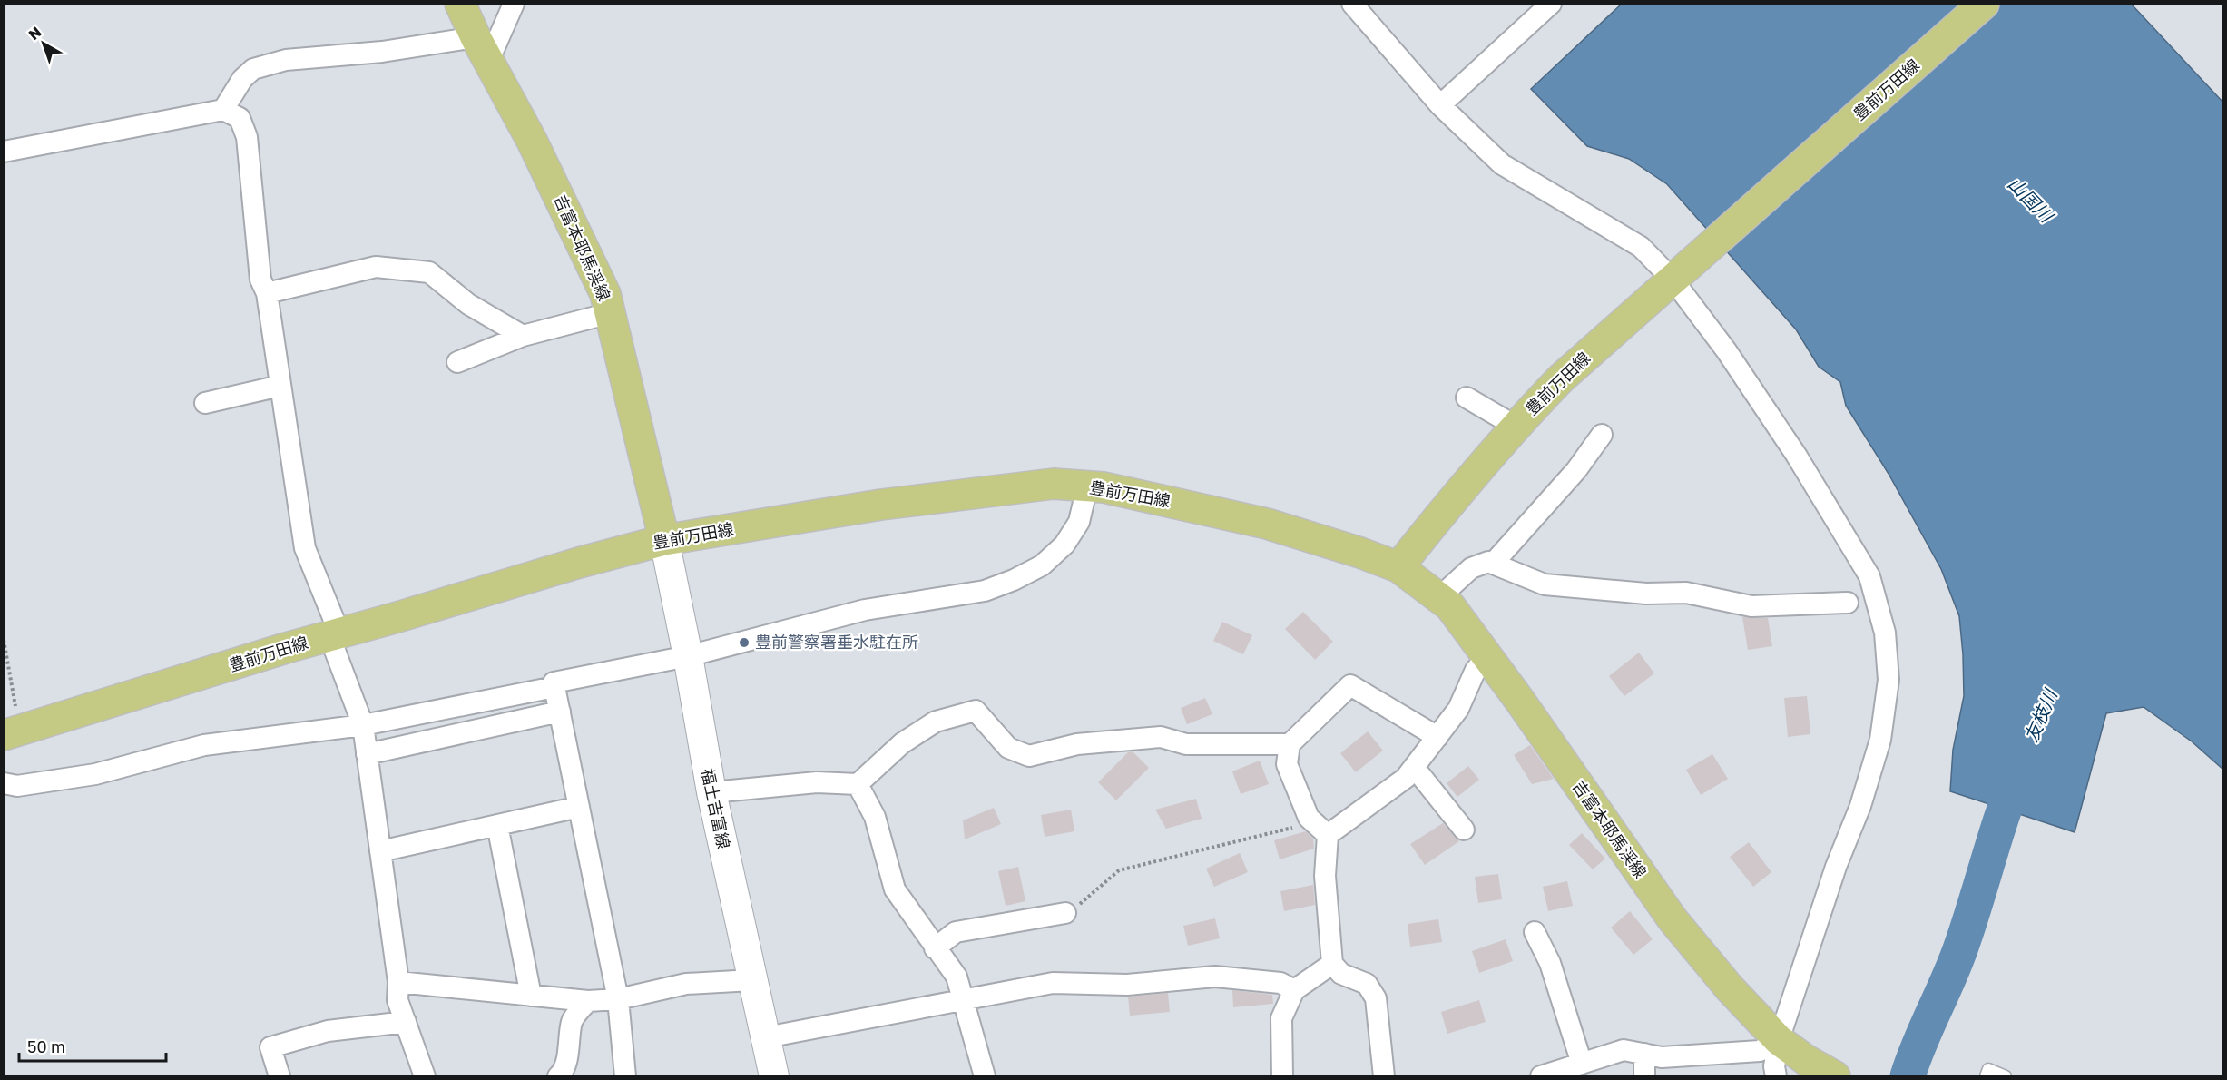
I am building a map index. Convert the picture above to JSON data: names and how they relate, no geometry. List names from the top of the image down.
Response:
{
  "streets": {
    "main road": ["豊前万田線", "吉富本耶馬渓線", "福土吉富線"]
  },
  "crossings": [
    ["豊前万田線", "吉富本耶馬渓線"],
    ["豊前万田線", "福土吉富線"],
    ["吉富本耶馬渓線", "福土吉富線"]
  ],
  "water": ["山国川", "友枝川"],
  "places": ["豊前警察署垂水駐在所"],
  "scale_bar": "50 m",
  "north": "top left"
}
